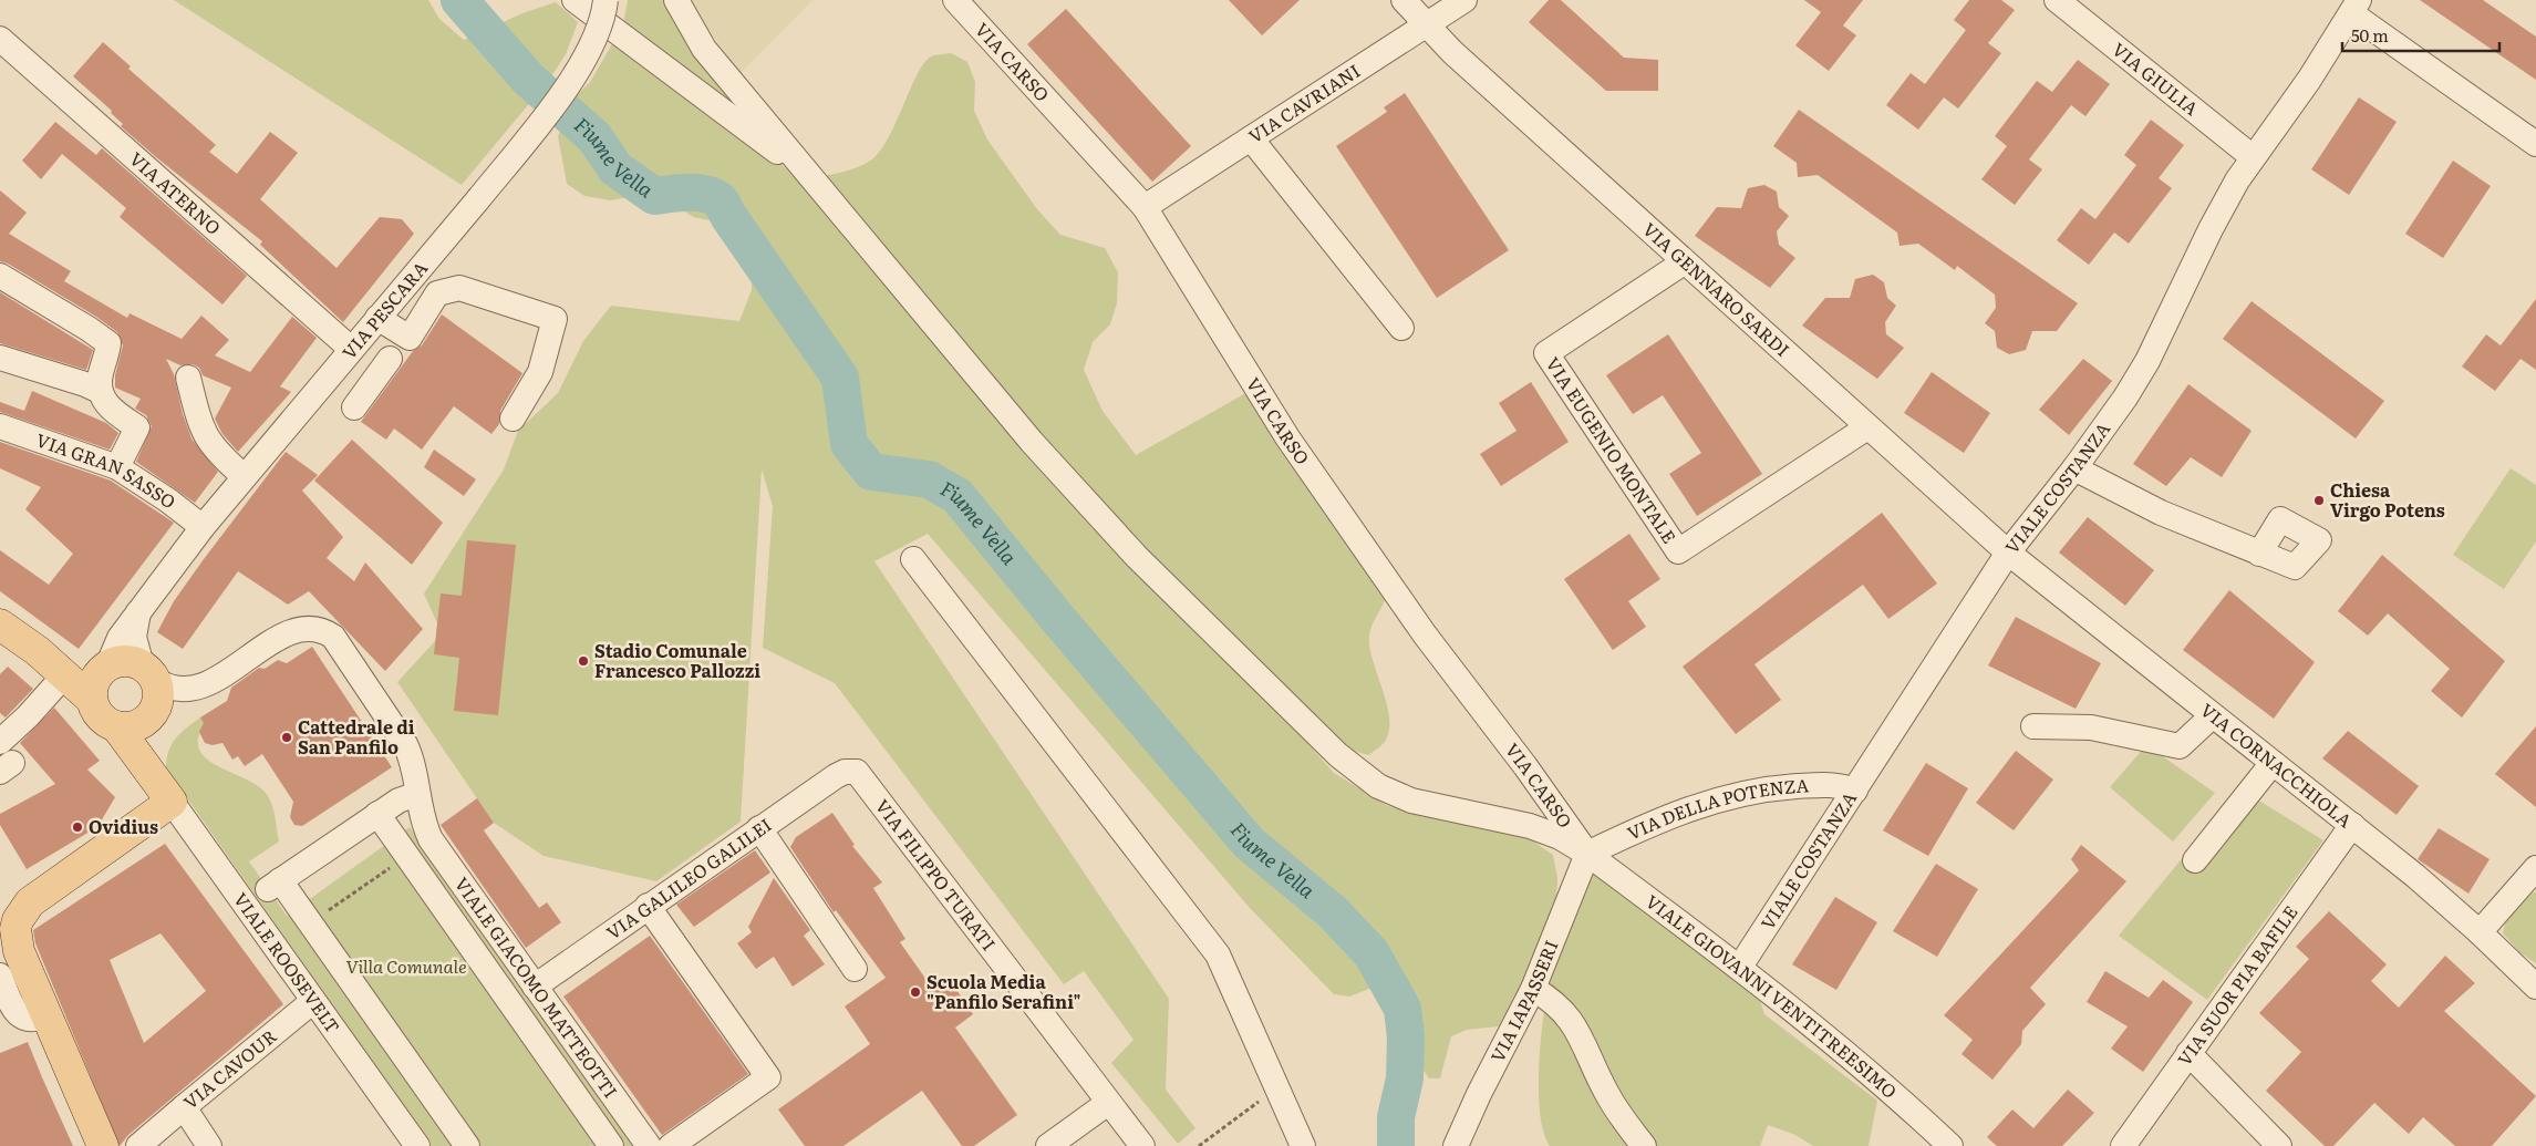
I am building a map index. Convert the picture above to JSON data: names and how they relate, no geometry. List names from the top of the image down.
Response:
{
  "streets": {
    "main road": ["VIALE ROOSEVELT"],
    "street": [
      "VIA CARSO",
      "VIA GIULIA",
      "VIA CAVRIANI",
      "VIA ATERNO",
      "VIA GENNARO SARDI",
      "VIA PESCARA",
      "VIA EUGENIO MONTALE",
      "VIA GRAN SASSO",
      "VIALE COSTANZA",
      "VIA CORNACCHIOLA",
      "VIA DELLA POTENZA",
      "VIA FILIPPO TURATI",
      "VIA GALILEO GALILEI",
      "VIA SUOR PIA BAFILE",
      "VIALE GIACOMO MATTEOTTI",
      "VIALE GIOVANNI VENTITREESIMO",
      "VIA IAPASSERI",
      "VIA CAVOUR"
    ]
  },
  "crossings": [
    ["VIA CARSO", "VIA CAVRIANI"],
    ["VIA CARSO", "VIA DELLA POTENZA"],
    ["VIA CARSO", "VIALE GIOVANNI VENTITREESIMO"],
    ["VIA CARSO", "VIA IAPASSERI"],
    ["VIA GIULIA", "VIALE COSTANZA"],
    ["VIA CAVRIANI", "VIA GENNARO SARDI"],
    ["VIA ATERNO", "VIA PESCARA"],
    ["VIA GENNARO SARDI", "VIA EUGENIO MONTALE"],
    ["VIA GENNARO SARDI", "VIALE COSTANZA"],
    ["VIA GENNARO SARDI", "VIA CORNACCHIOLA"],
    ["VIA PESCARA", "VIA GRAN SASSO"],
    ["VIA PESCARA", "VIALE ROOSEVELT"],
    ["VIA PESCARA", "VIALE GIACOMO MATTEOTTI"],
    ["VIALE COSTANZA", "VIA CORNACCHIOLA"],
    ["VIALE COSTANZA", "VIA DELLA POTENZA"],
    ["VIALE COSTANZA", "VIALE GIOVANNI VENTITREESIMO"],
    ["VIA CORNACCHIOLA", "VIA SUOR PIA BAFILE"],
    ["VIA DELLA POTENZA", "VIALE GIOVANNI VENTITREESIMO"],
    ["VIA DELLA POTENZA", "VIA IAPASSERI"],
    ["VIA FILIPPO TURATI", "VIA GALILEO GALILEI"],
    ["VIA GALILEO GALILEI", "VIALE GIACOMO MATTEOTTI"],
    ["VIALE ROOSEVELT", "VIALE GIACOMO MATTEOTTI"],
    ["VIALE ROOSEVELT", "VIA CAVOUR"],
    ["VIALE GIOVANNI VENTITREESIMO", "VIA IAPASSERI"]
  ],
  "water": ["Fiume Vella"],
  "parks": ["Villa Comunale"],
  "places": [
    "Chiesa Virgo Potens",
    "Stadio Comunale Francesco Pallozzi",
    "Cattedrale di San Panfilo",
    "Ovidius",
    "Scuola Media \"Panfilo Serafini\""
  ],
  "scale_bar": "50 m"
}
